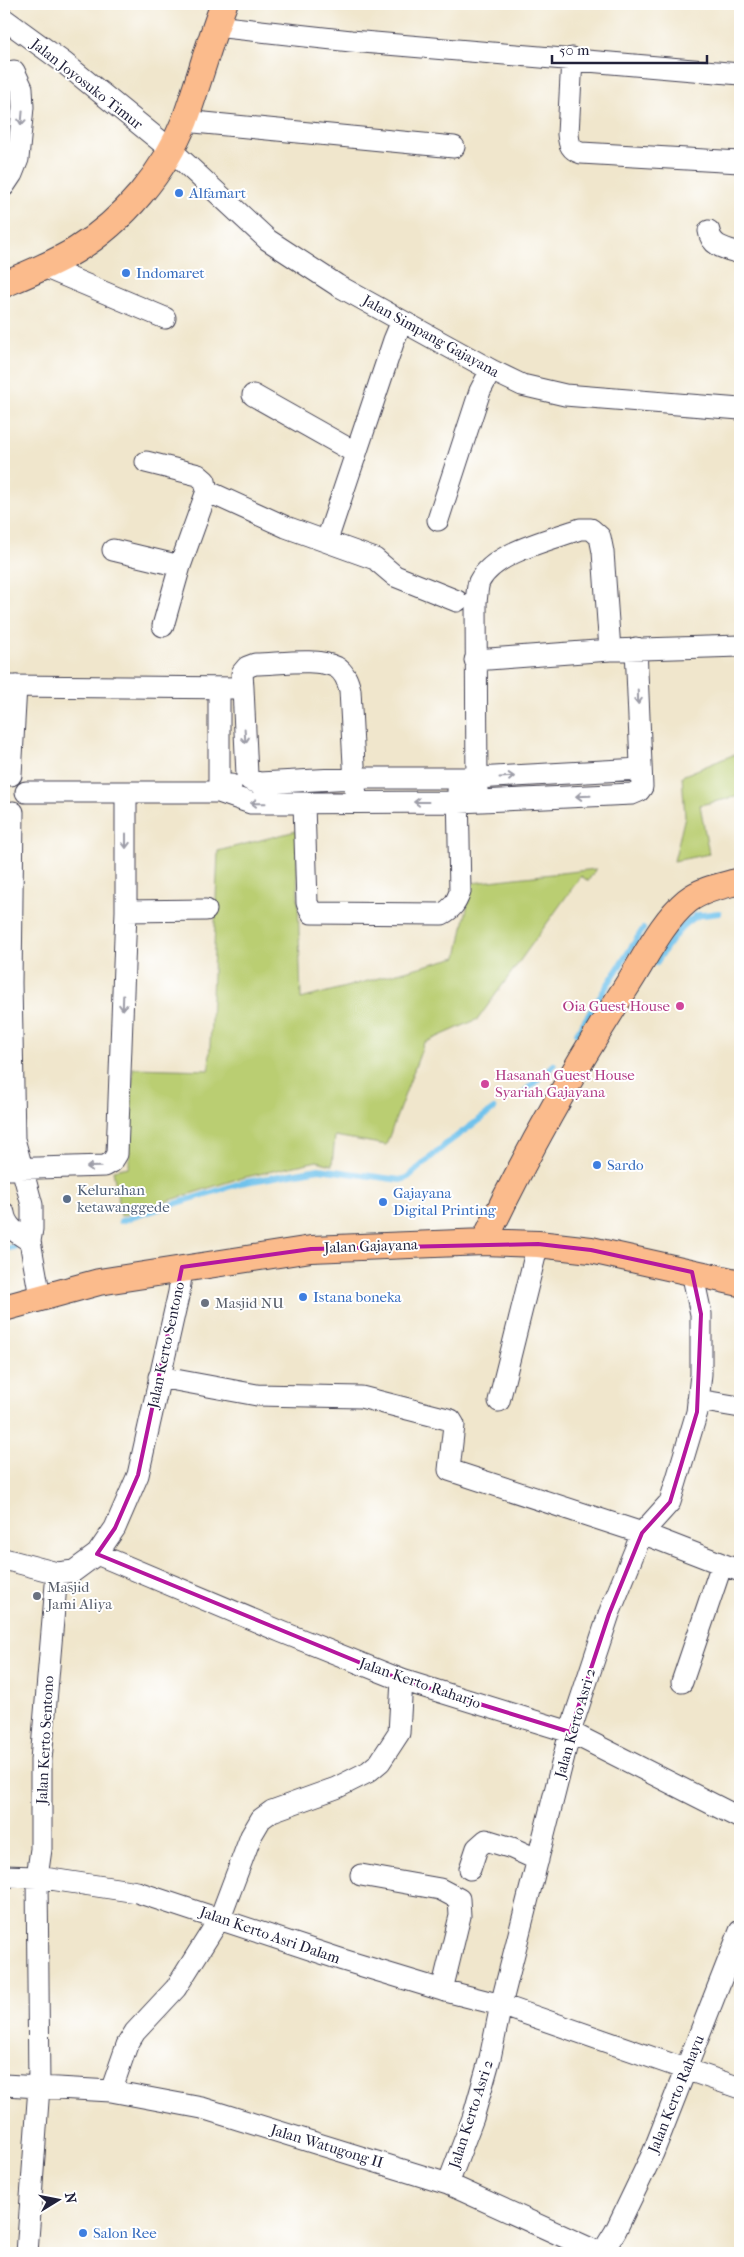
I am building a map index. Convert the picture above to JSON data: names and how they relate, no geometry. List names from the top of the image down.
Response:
{
  "streets": {
    "main road": ["Jalan Gajayana"],
    "street": [
      "Jalan Joyosuko Timur",
      "Jalan Simpang Gajayana",
      "Jalan Kerto Sentono",
      "Jalan Kerto Raharjo",
      "Jalan Kerto Asri 2",
      "Jalan Kerto Asri Dalam",
      "Jalan Kerto Rahayu",
      "Jalan Watugong II"
    ]
  },
  "crossings": [
    ["Jalan Joyosuko Timur", "Jalan Simpang Gajayana"],
    ["Jalan Gajayana", "Jalan Kerto Sentono"],
    ["Jalan Gajayana", "Jalan Kerto Asri 2"],
    ["Jalan Kerto Sentono", "Jalan Kerto Raharjo"],
    ["Jalan Kerto Sentono", "Jalan Kerto Asri Dalam"],
    ["Jalan Kerto Sentono", "Jalan Watugong II"],
    ["Jalan Kerto Raharjo", "Jalan Kerto Asri 2"],
    ["Jalan Kerto Asri 2", "Jalan Kerto Asri Dalam"],
    ["Jalan Kerto Asri 2", "Jalan Watugong II"],
    ["Jalan Kerto Asri Dalam", "Jalan Kerto Rahayu"],
    ["Jalan Kerto Rahayu", "Jalan Watugong II"]
  ],
  "places": [
    "Alfamart",
    "Indomaret",
    "Oia Guest House",
    "Hasanah Guest House Syariah Gajayana",
    "Sardo",
    "Kelurahan ketawanggede",
    "Gajayana Digital Printing",
    "Istana boneka",
    "Masjid NU",
    "Masjid Jami Aliya",
    "Salon Ree"
  ],
  "scale_bar": "50 m",
  "north": "right"
}
